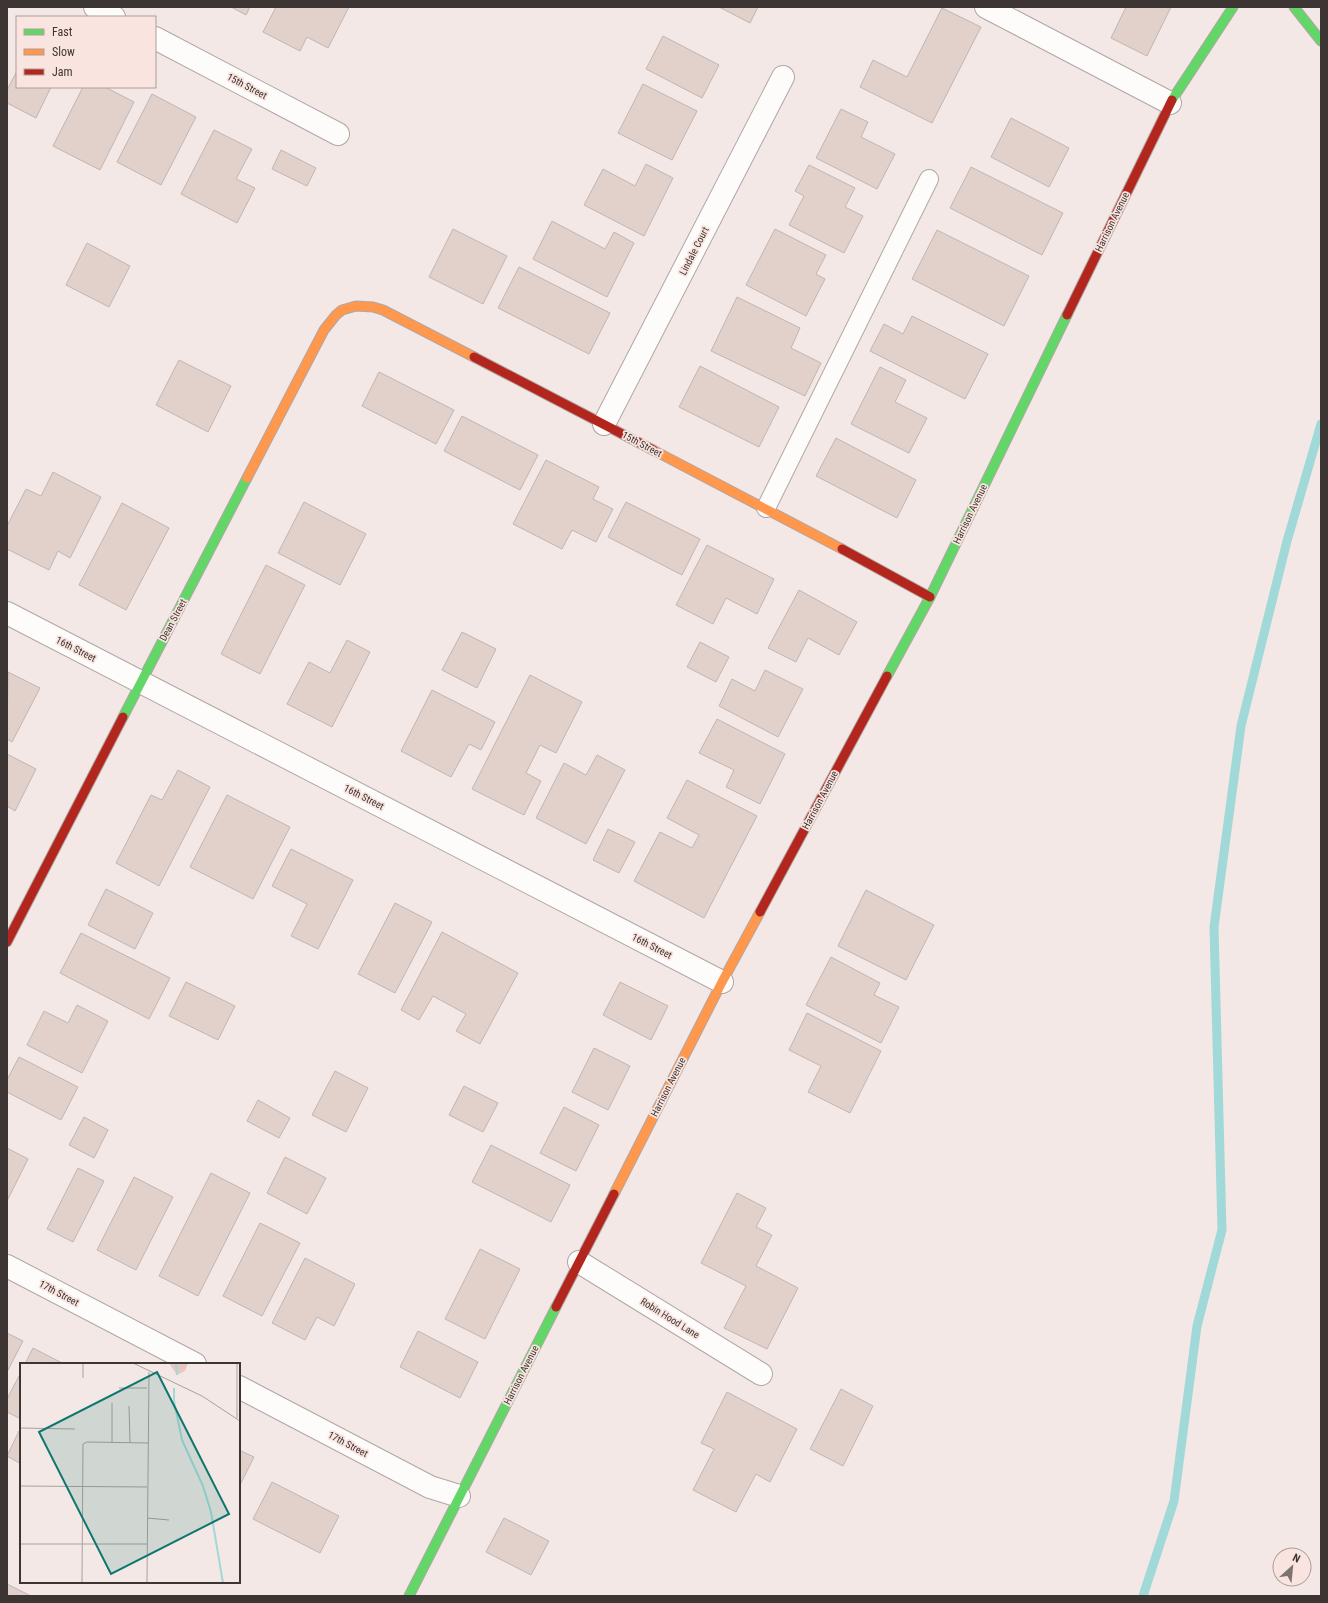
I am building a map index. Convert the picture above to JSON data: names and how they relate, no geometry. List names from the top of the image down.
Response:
{
  "streets": {
    "main road": ["15th Street", "Harrison Avenue", "Dean Street"],
    "street": [
      "Lindale Court",
      "16th Street",
      "17th Street",
      "Robin Hood Lane"
    ]
  },
  "crossings": [
    ["15th Street", "Harrison Avenue"],
    ["15th Street", "Lindale Court"],
    ["15th Street", "Dean Street"],
    ["Harrison Avenue", "16th Street"],
    ["Harrison Avenue", "17th Street"],
    ["Harrison Avenue", "Robin Hood Lane"],
    ["Dean Street", "16th Street"]
  ],
  "legend": ["Fast", "Slow", "Jam"],
  "north": "top right"
}
